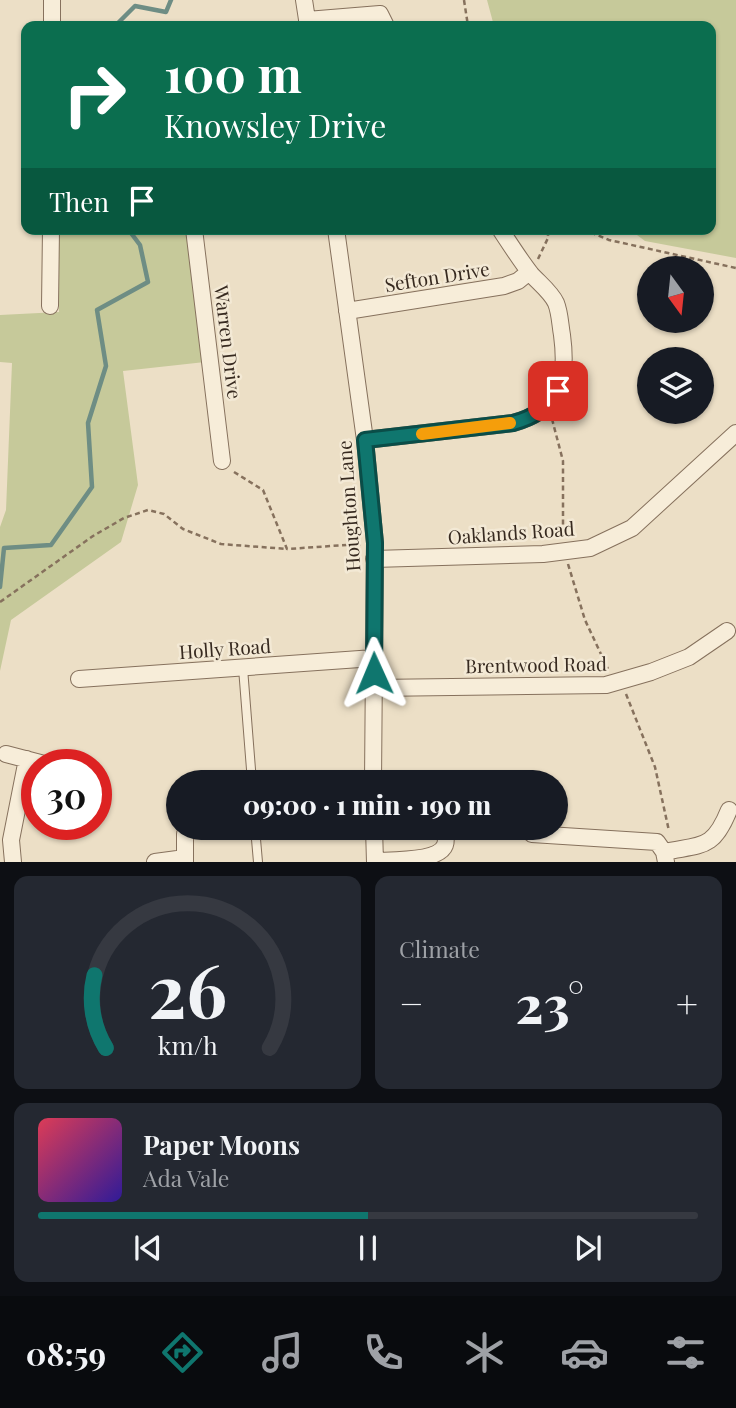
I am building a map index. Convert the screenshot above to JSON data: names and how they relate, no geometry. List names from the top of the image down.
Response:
{
  "streets": {
    "street": [
      "Sefton Drive",
      "Warren Drive",
      "Houghton Lane",
      "Oaklands Road",
      "Holly Road",
      "Brentwood Road"
    ]
  },
  "crossings": [
    ["Sefton Drive", "Houghton Lane"],
    ["Houghton Lane", "Oaklands Road"],
    ["Houghton Lane", "Holly Road"],
    ["Houghton Lane", "Brentwood Road"]
  ],
  "north": "bottom",
  "page": {
    "turn": ["100 m", "Knowsley Drive"],
    "then": "Then",
    "limit": "30",
    "trip": "09:00 · 1 min · 190 m",
    "tile": "Climate",
    "heat": ["−", "23°", "+"],
    "song": ["Paper Moons", "Ada Vale"],
    "tabs": "08:59",
    "gauge": ["26", "km/h"]
  }
}
